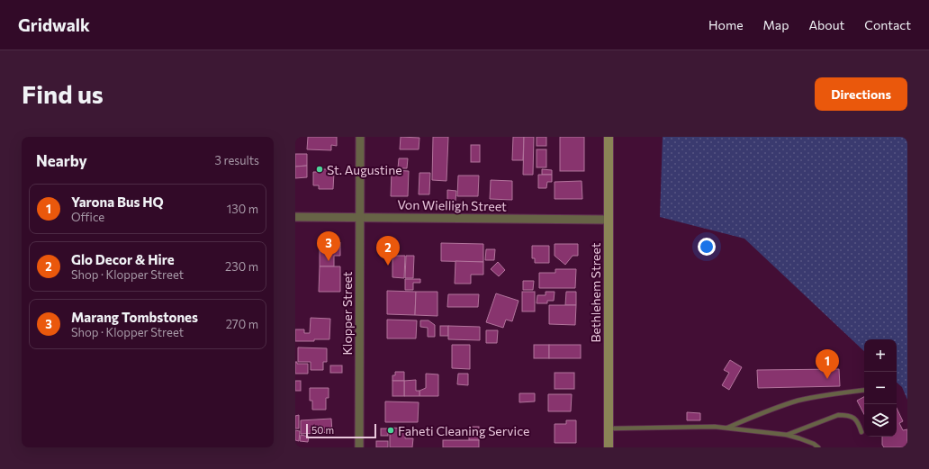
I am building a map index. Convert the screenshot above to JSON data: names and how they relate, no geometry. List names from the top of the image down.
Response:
{
  "streets": {
    "main road": ["Bethlehem Street"],
    "street": ["Von Wielligh Street", "Klopper Street"]
  },
  "crossings": [
    ["Von Wielligh Street", "Bethlehem Street"],
    ["Von Wielligh Street", "Klopper Street"]
  ],
  "places": ["St. Augustine", "Faheti Cleaning Service"],
  "scale_bar": "50 m",
  "page": {
    "header": "Gridwalk",
    "nav": [
      "Home",
      "Map",
      "About",
      "Contact"
    ],
    "buttons": "Directions",
    "title": "Find us",
    "heading": ["Nearby", "3 results"],
    "list": [
      {
        "mark": "1",
        "name": "Yarona Bus HQ",
        "note": "Office",
        "value": "130 m"
      },
      {
        "mark": "2",
        "name": "Glo Decor & Hire",
        "note": "Shop · Klopper Street",
        "value": "230 m"
      },
      {
        "mark": "3",
        "name": "Marang Tombstones",
        "note": "Shop · Klopper Street",
        "value": "270 m"
      }
    ],
    "pins": ["3", "2", "1"],
    "map_buttons": ["+", "−"],
    "scale": "50 m"
  }
}
